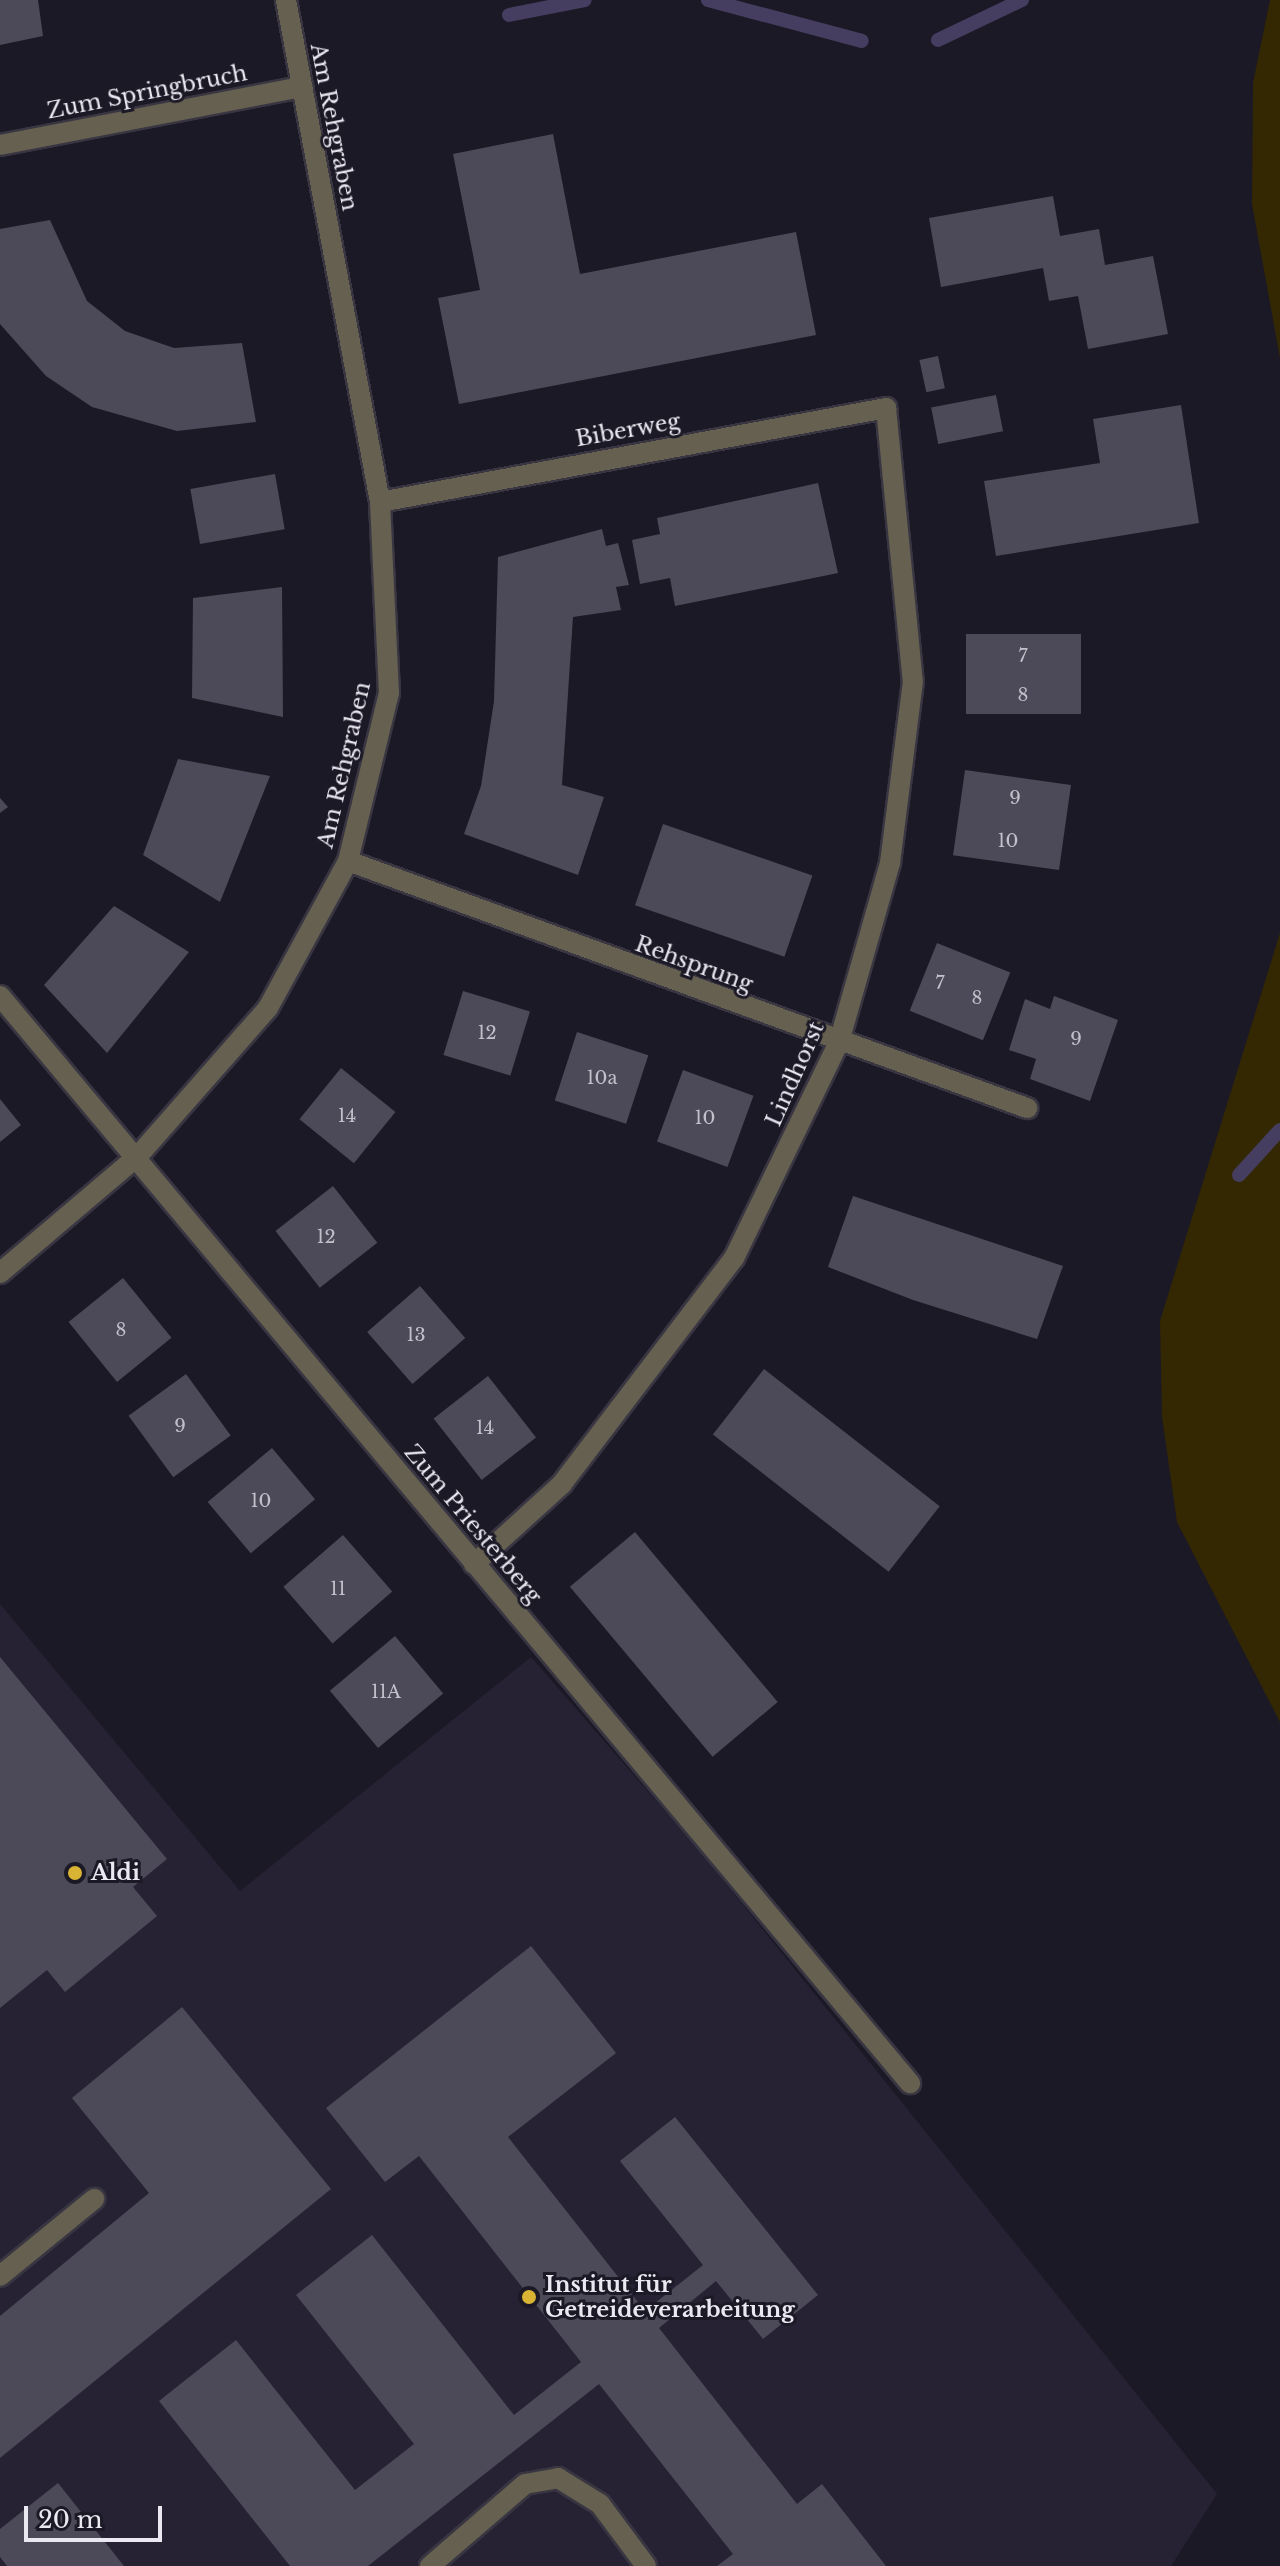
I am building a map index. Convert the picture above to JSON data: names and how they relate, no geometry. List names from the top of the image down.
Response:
{
  "streets": {
    "street": [
      "Zum Springbruch",
      "Am Rehgraben",
      "Biberweg",
      "Rehsprung",
      "Lindhorst",
      "Zum Priesterberg"
    ]
  },
  "crossings": [
    ["Zum Springbruch", "Am Rehgraben"],
    ["Am Rehgraben", "Biberweg"],
    ["Am Rehgraben", "Rehsprung"],
    ["Am Rehgraben", "Zum Priesterberg"],
    ["Biberweg", "Lindhorst"],
    ["Rehsprung", "Lindhorst"],
    ["Lindhorst", "Zum Priesterberg"]
  ],
  "places": ["Aldi", "Institut für Getreideverarbeitung"],
  "house_numbers": [
    "7",
    "8",
    "9",
    "10",
    "7",
    "8",
    "12",
    "9",
    "10a",
    "14",
    "10",
    "12",
    "8",
    "13",
    "9",
    "14",
    "10",
    "11",
    "11A"
  ],
  "scale_bar": "20 m"
}
